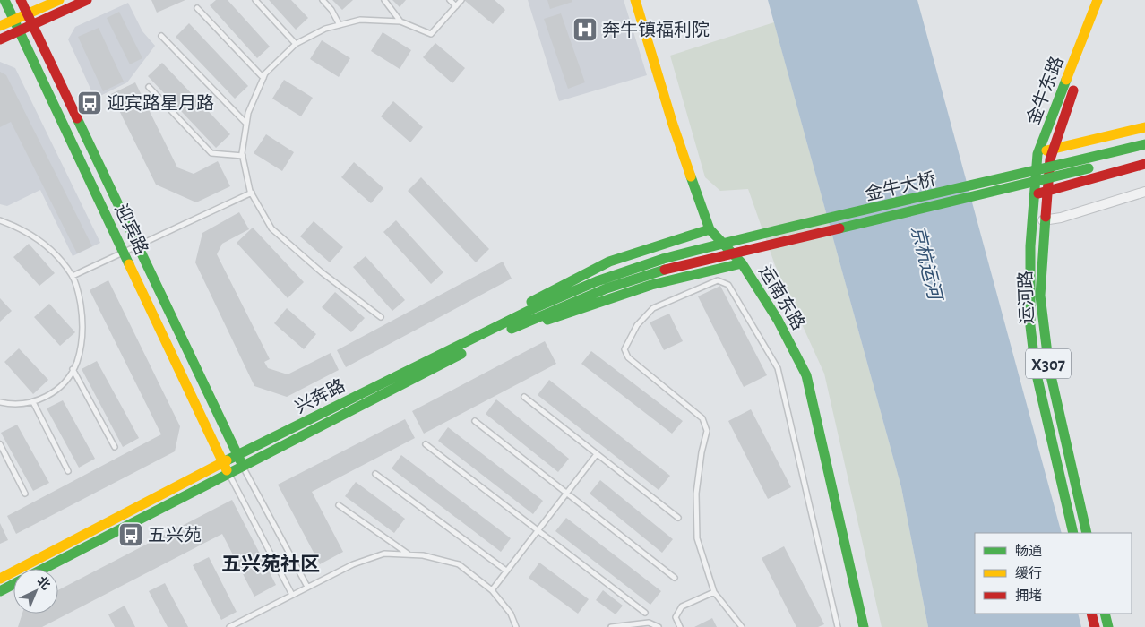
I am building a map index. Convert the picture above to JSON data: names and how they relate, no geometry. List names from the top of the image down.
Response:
{
  "streets": {
    "main road": [
      "金牛东路",
      "金牛大桥",
      "迎宾路",
      "运南东路",
      "运河路",
      "X307",
      "兴奔路"
    ]
  },
  "crossings": [
    ["金牛东路", "运河路"],
    ["金牛大桥", "兴奔路"],
    ["迎宾路", "兴奔路"]
  ],
  "districts": ["五兴苑社区"],
  "water": ["京杭运河"],
  "places": {
    "hospital": ["奔牛镇福利院"],
    "bus stop": ["迎宾路星月路", "五兴苑"]
  },
  "legend": ["畅通", "缓行", "拥堵"],
  "north": "top right"
}
